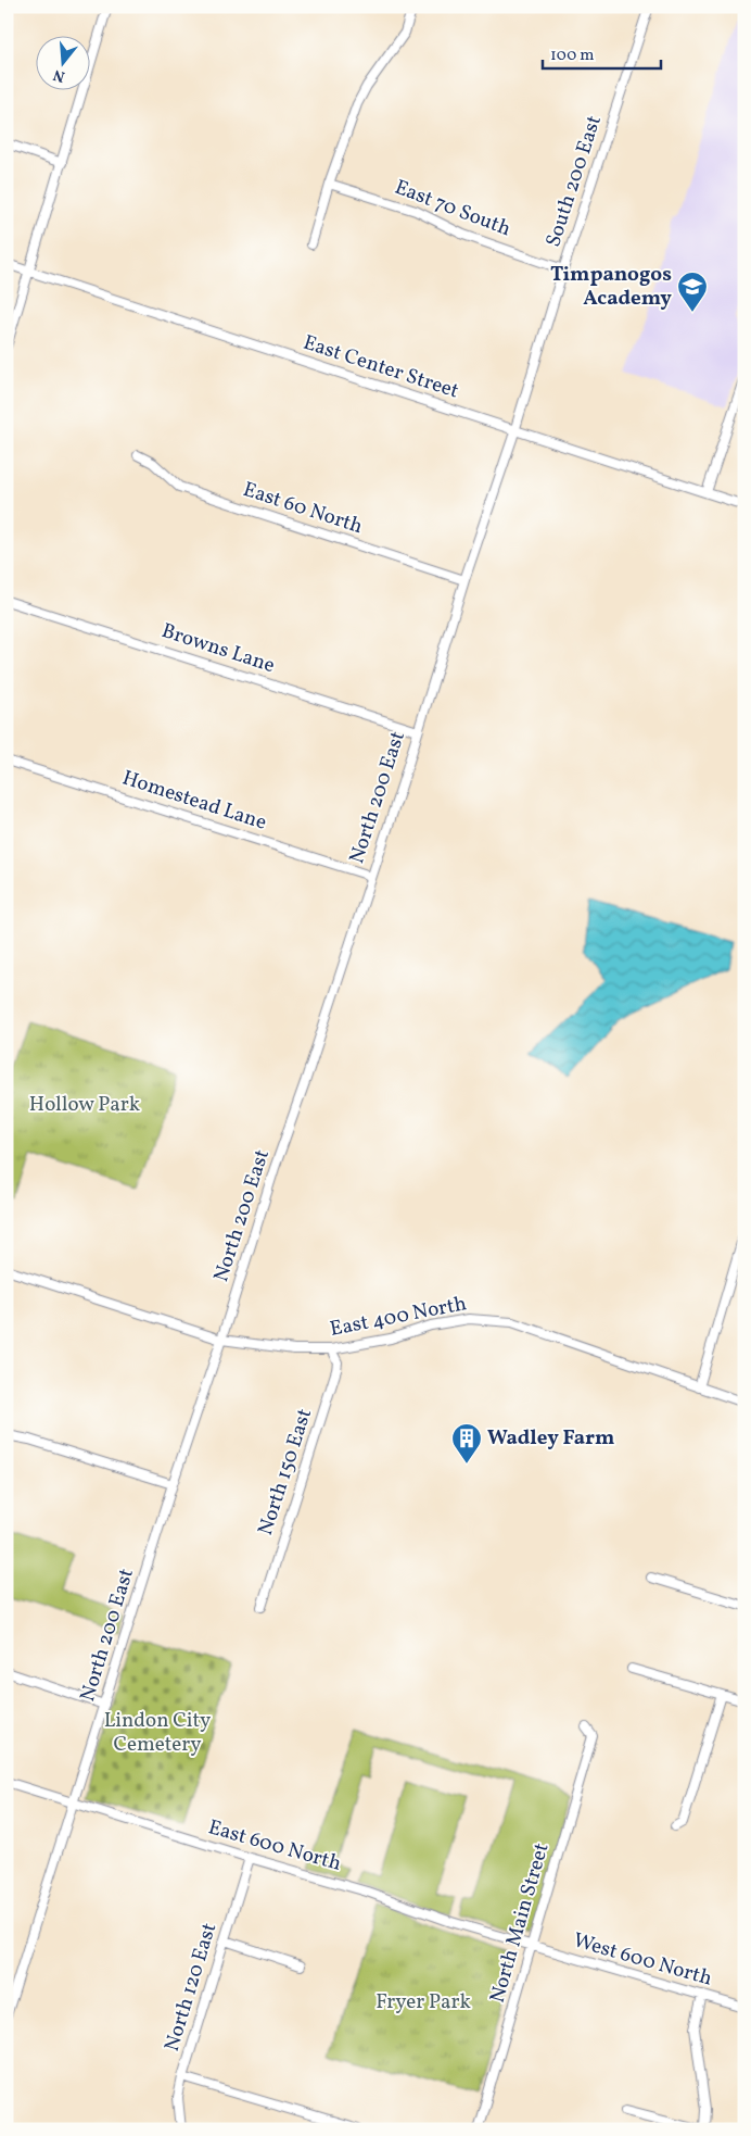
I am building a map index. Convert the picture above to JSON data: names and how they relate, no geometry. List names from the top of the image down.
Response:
{
  "streets": {
    "street": [
      "South 200 East",
      "East 70 South",
      "East Center Street",
      "East 60 North",
      "Browns Lane",
      "North 200 East",
      "Homestead Lane",
      "East 400 North",
      "North 150 East",
      "East 600 North",
      "North Main Street",
      "West 600 North",
      "North 120 East"
    ]
  },
  "crossings": [
    ["South 200 East", "East 70 South"],
    ["South 200 East", "East Center Street"],
    ["South 200 East", "North 200 East"],
    ["East Center Street", "North 200 East"],
    ["East 60 North", "North 200 East"],
    ["Browns Lane", "North 200 East"],
    ["North 200 East", "Homestead Lane"],
    ["North 200 East", "East 400 North"],
    ["North 200 East", "East 600 North"],
    ["East 400 North", "North 150 East"],
    ["East 600 North", "North Main Street"],
    ["East 600 North", "West 600 North"],
    ["East 600 North", "North 120 East"],
    ["North Main Street", "West 600 North"]
  ],
  "parks": ["Hollow Park", "Lindon City Cemetery", "Fryer Park"],
  "places": {
    "school or university": ["Timpanogos Academy"],
    "building": ["Wadley Farm"]
  },
  "scale_bar": "100 m",
  "north": "bottom"
}
